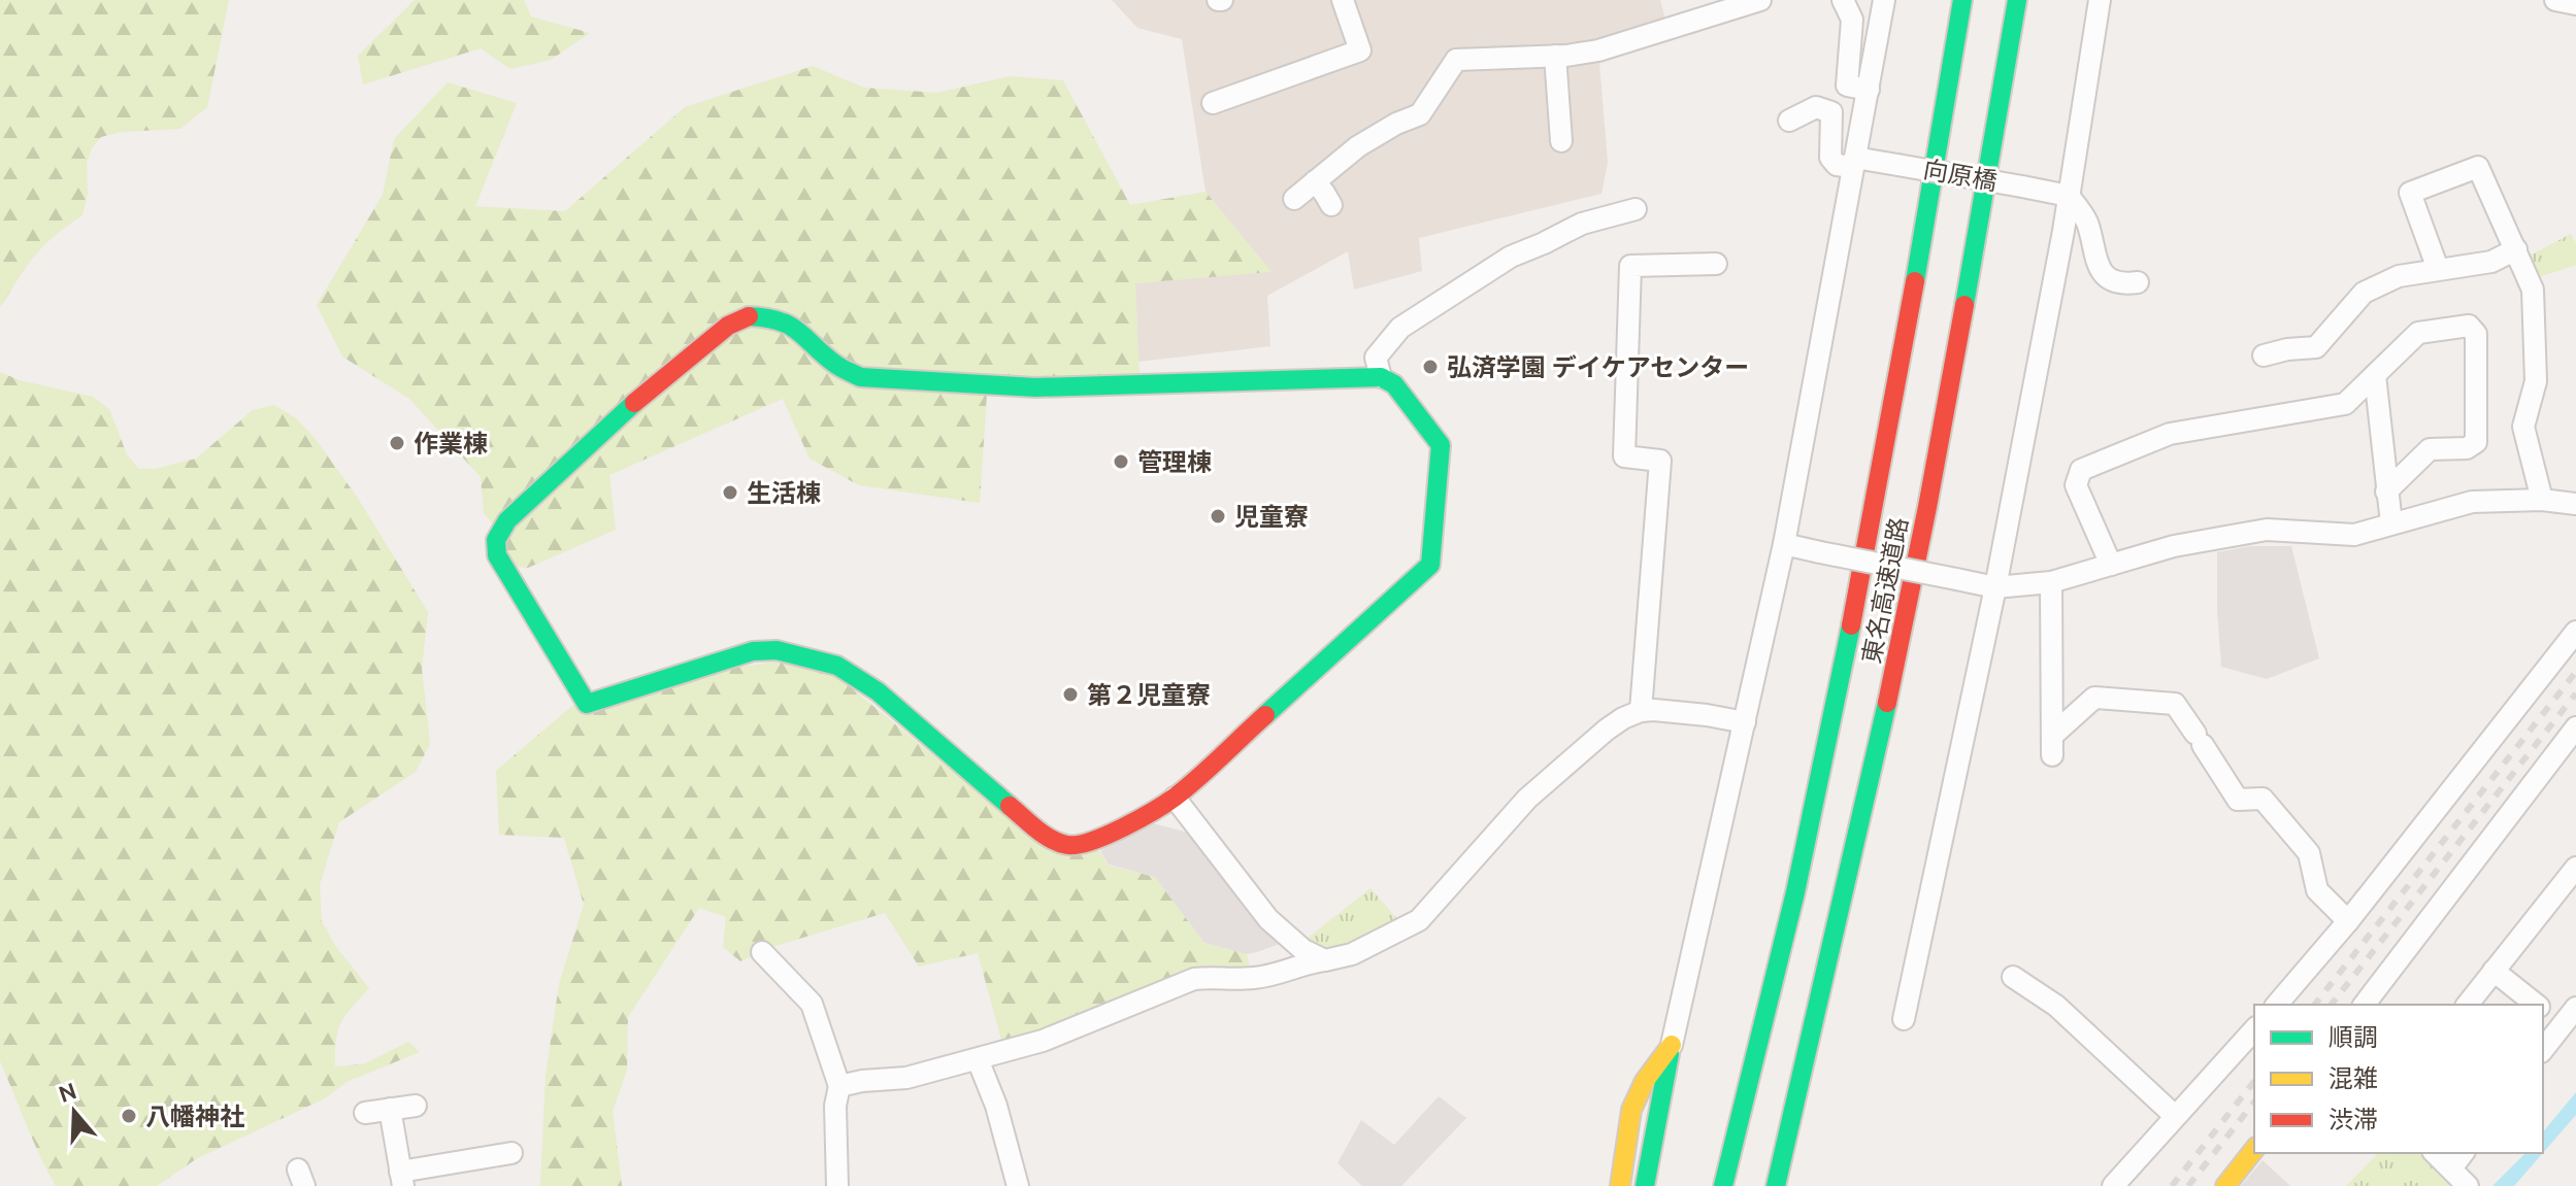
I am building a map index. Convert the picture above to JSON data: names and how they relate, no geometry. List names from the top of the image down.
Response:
{
  "streets": {
    "main road": ["東名高速道路"],
    "street": ["向原橋"]
  },
  "places": [
    "弘済学園 デイケアセンター",
    "作業棟",
    "管理棟",
    "生活棟",
    "児童寮",
    "第２児童寮",
    "八幡神社"
  ],
  "legend": ["順調", "混雑", "渋滞"],
  "north": "top"
}
